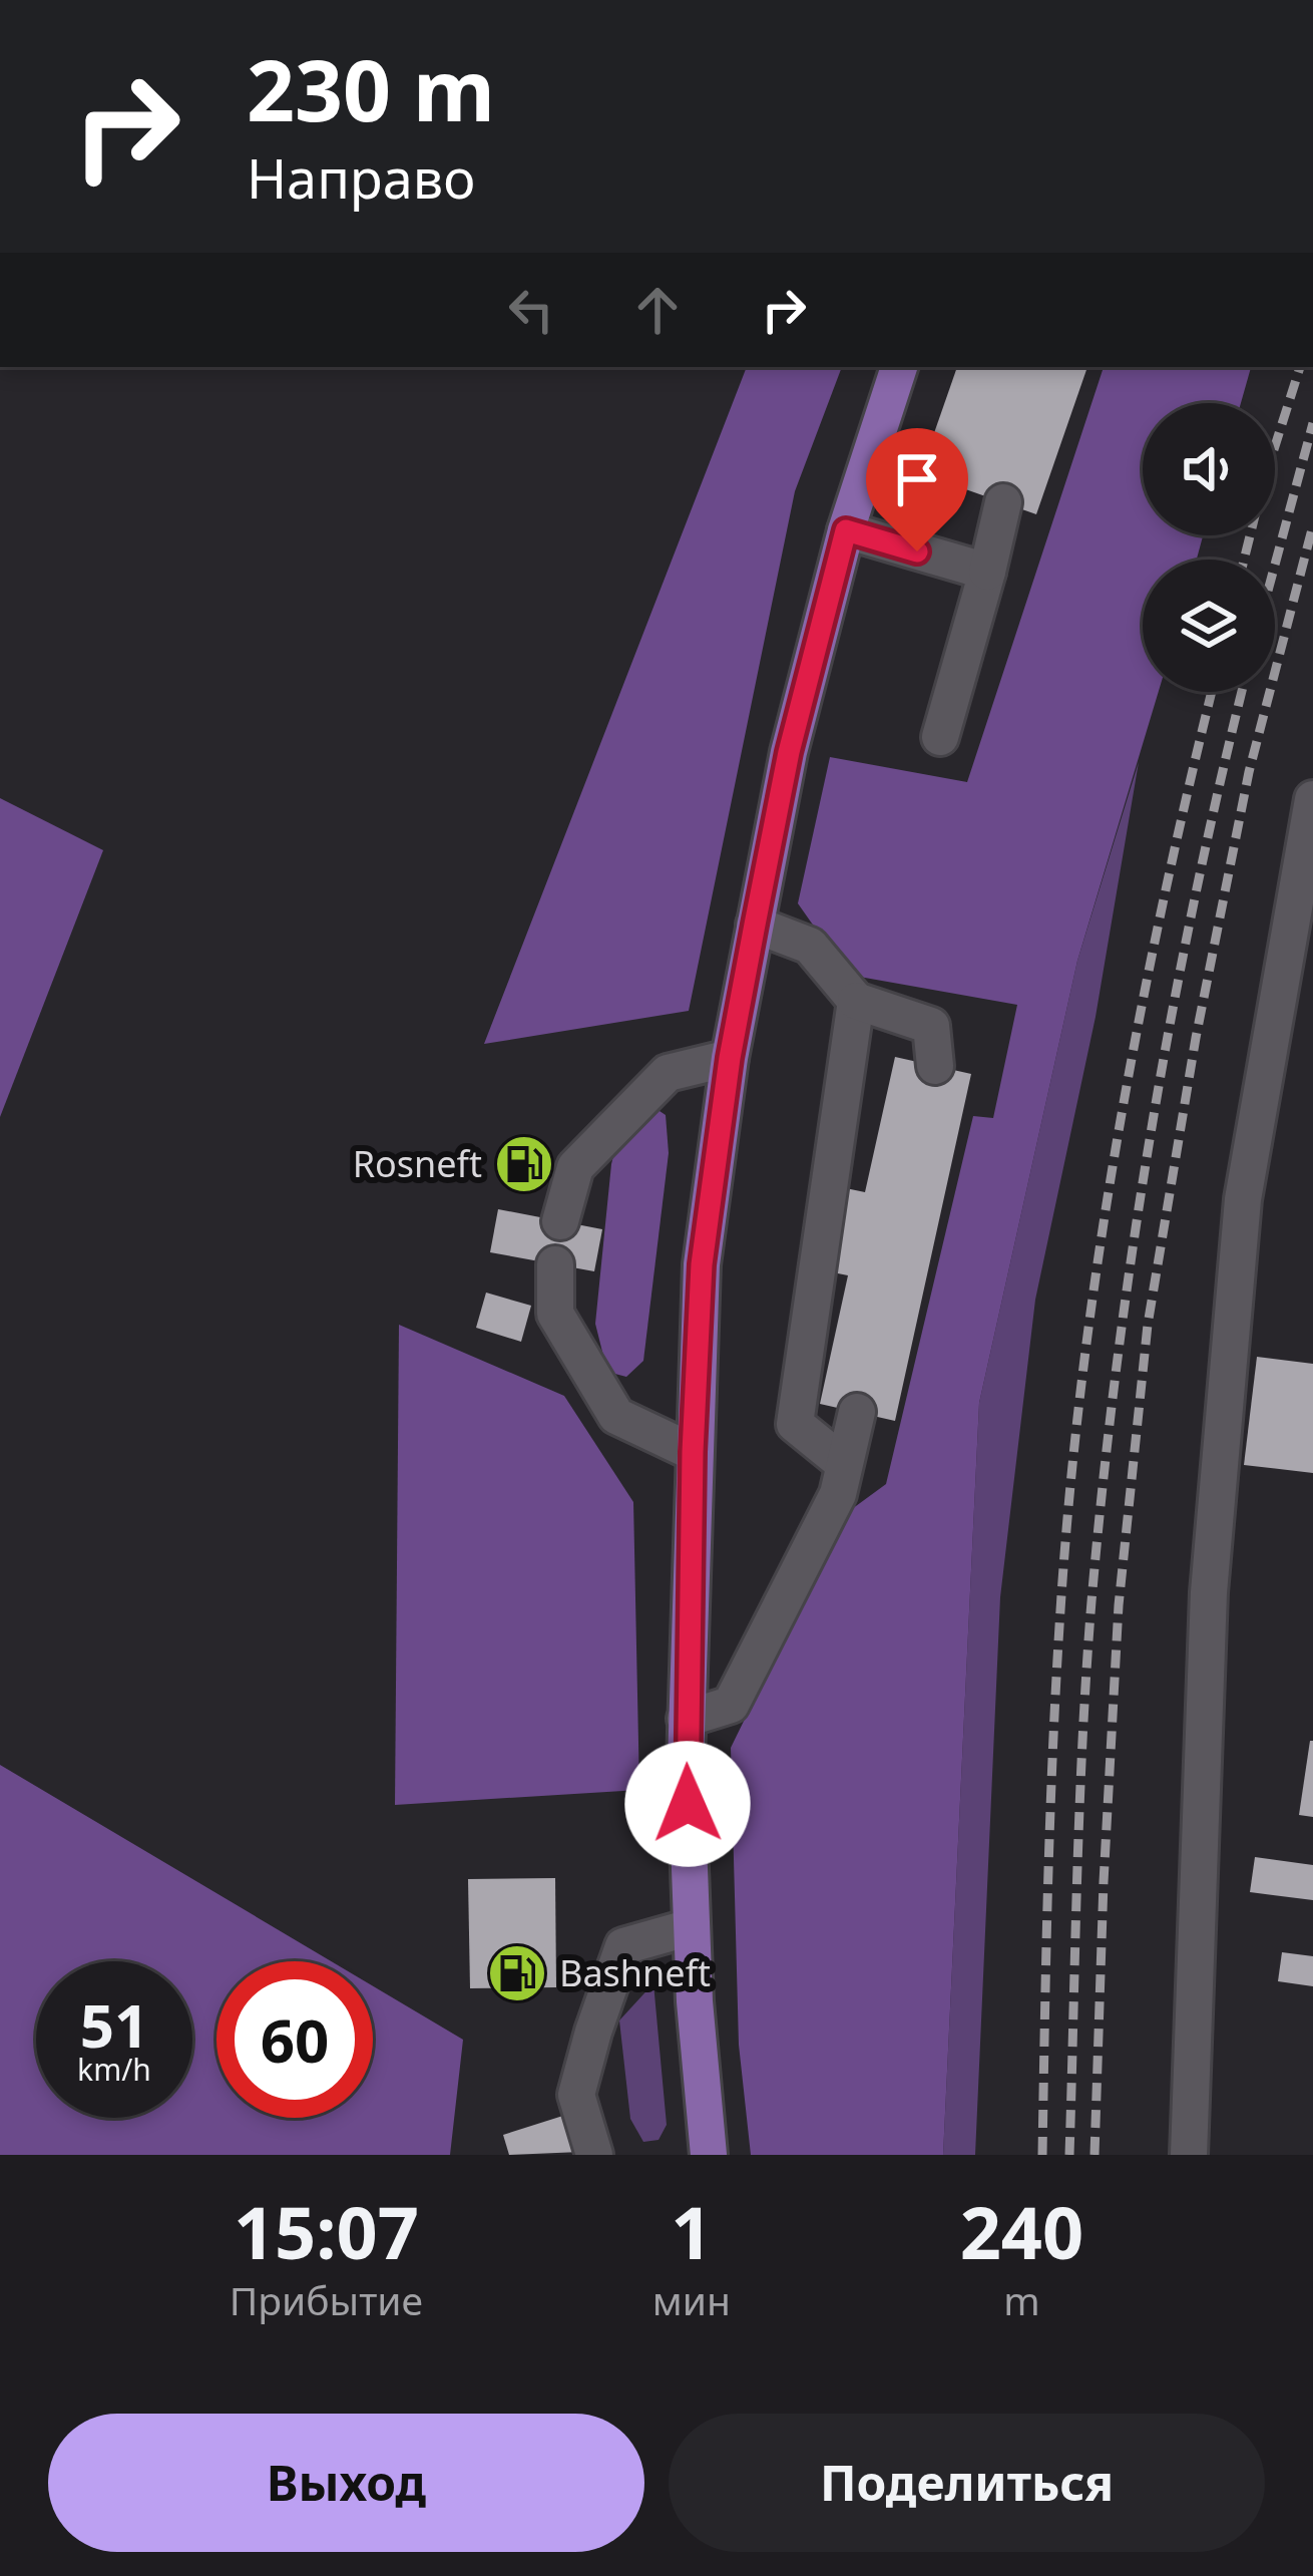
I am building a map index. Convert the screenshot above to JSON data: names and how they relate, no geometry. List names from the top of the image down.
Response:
{
  "places": {
    "fuel station": ["Rosneft", "Bashneft"]
  },
  "page": {
    "turn": ["230 m", "Направо"],
    "speed": "51 km/h",
    "limit": "60",
    "eta": [
      "15:07",
      "Прибытие",
      "1",
      "мин",
      "240",
      "m"
    ],
    "buttons": ["Выход", "Поделиться"]
  }
}
